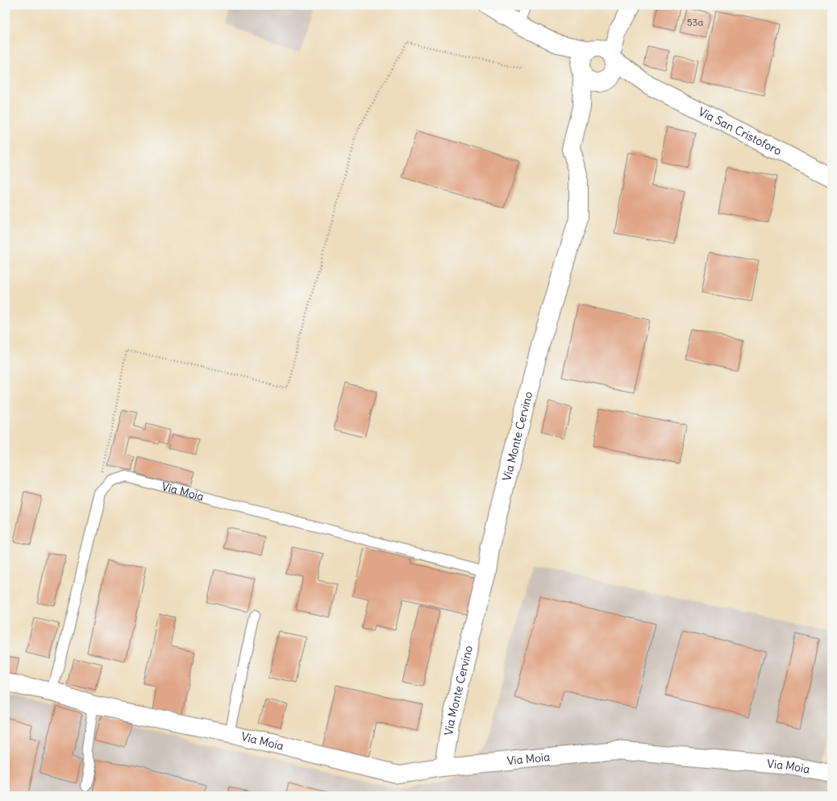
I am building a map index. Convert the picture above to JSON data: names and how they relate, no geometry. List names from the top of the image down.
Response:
{
  "streets": {
    "street": ["Via San Cristoforo", "Via Monte Cervino", "Via Moia"]
  },
  "crossings": [
    ["Via San Cristoforo", "Via Monte Cervino"],
    ["Via Monte Cervino", "Via Moia"]
  ],
  "house_numbers": ["53a"]
}
